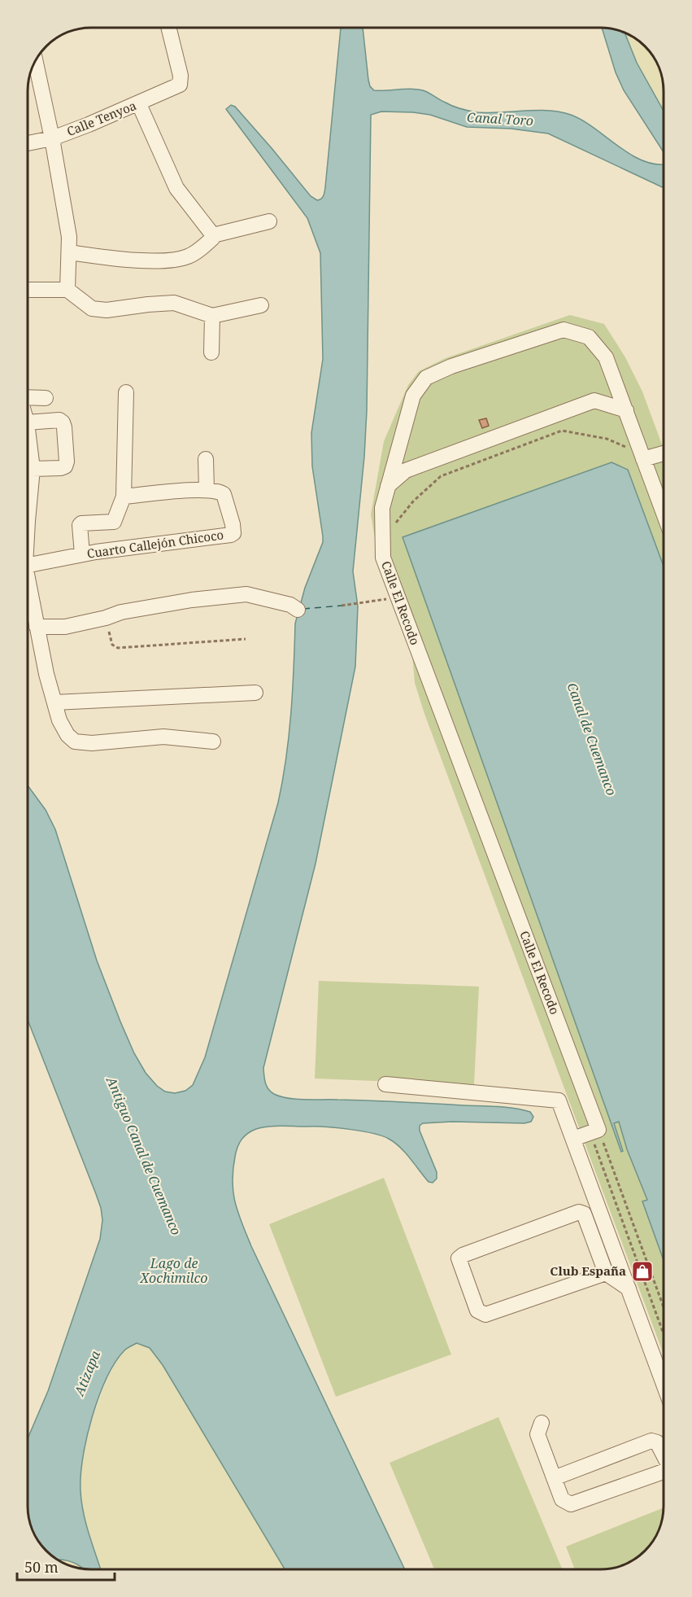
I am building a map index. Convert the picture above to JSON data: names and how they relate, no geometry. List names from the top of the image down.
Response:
{
  "streets": {
    "street": ["Calle Tenyoa", "Cuarto Callejón Chicoco", "Calle El Recodo"]
  },
  "water": [
    "Canal Toro",
    "Canal de Cuemanco",
    "Antiguo Canal de Cuemanco",
    "Lago de Xochimilco",
    "Atizapa"
  ],
  "places": {
    "shop": ["Club España"]
  },
  "scale_bar": "50 m"
}
